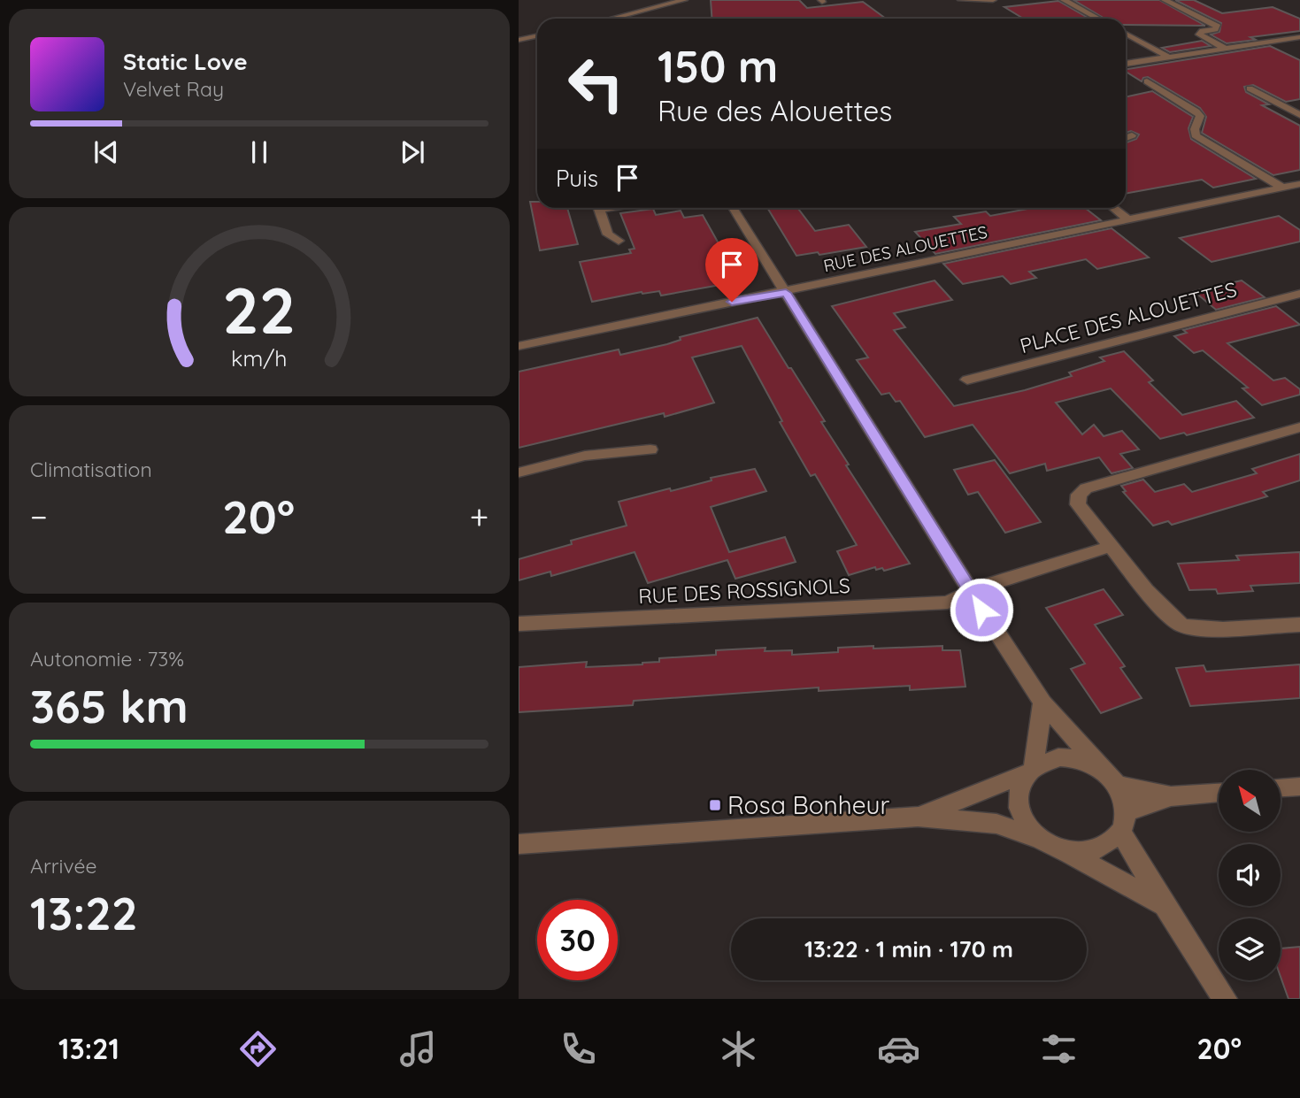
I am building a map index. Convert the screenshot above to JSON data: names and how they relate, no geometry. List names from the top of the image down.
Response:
{
  "streets": {
    "street": ["RUE DES ALOUETTES", "PLACE DES ALOUETTES", "RUE DES ROSSIGNOLS"]
  },
  "places": {
    "transit": ["Rosa Bonheur"]
  },
  "north": "top left",
  "page": {
    "turn": ["150 m", "Rue des Alouettes"],
    "song": ["Static Love", "Velvet Ray"],
    "then": "Puis",
    "tile": [
      "Climatisation",
      ["Autonomie · 73%", "365 km"],
      ["Arrivée", "13:22"]
    ],
    "heat": ["−", "20°", "+"],
    "limit": "30",
    "trip": "13:22 · 1 min · 170 m",
    "tabs": ["13:21", "20°"],
    "gauge": ["22", "km/h"]
  }
}
